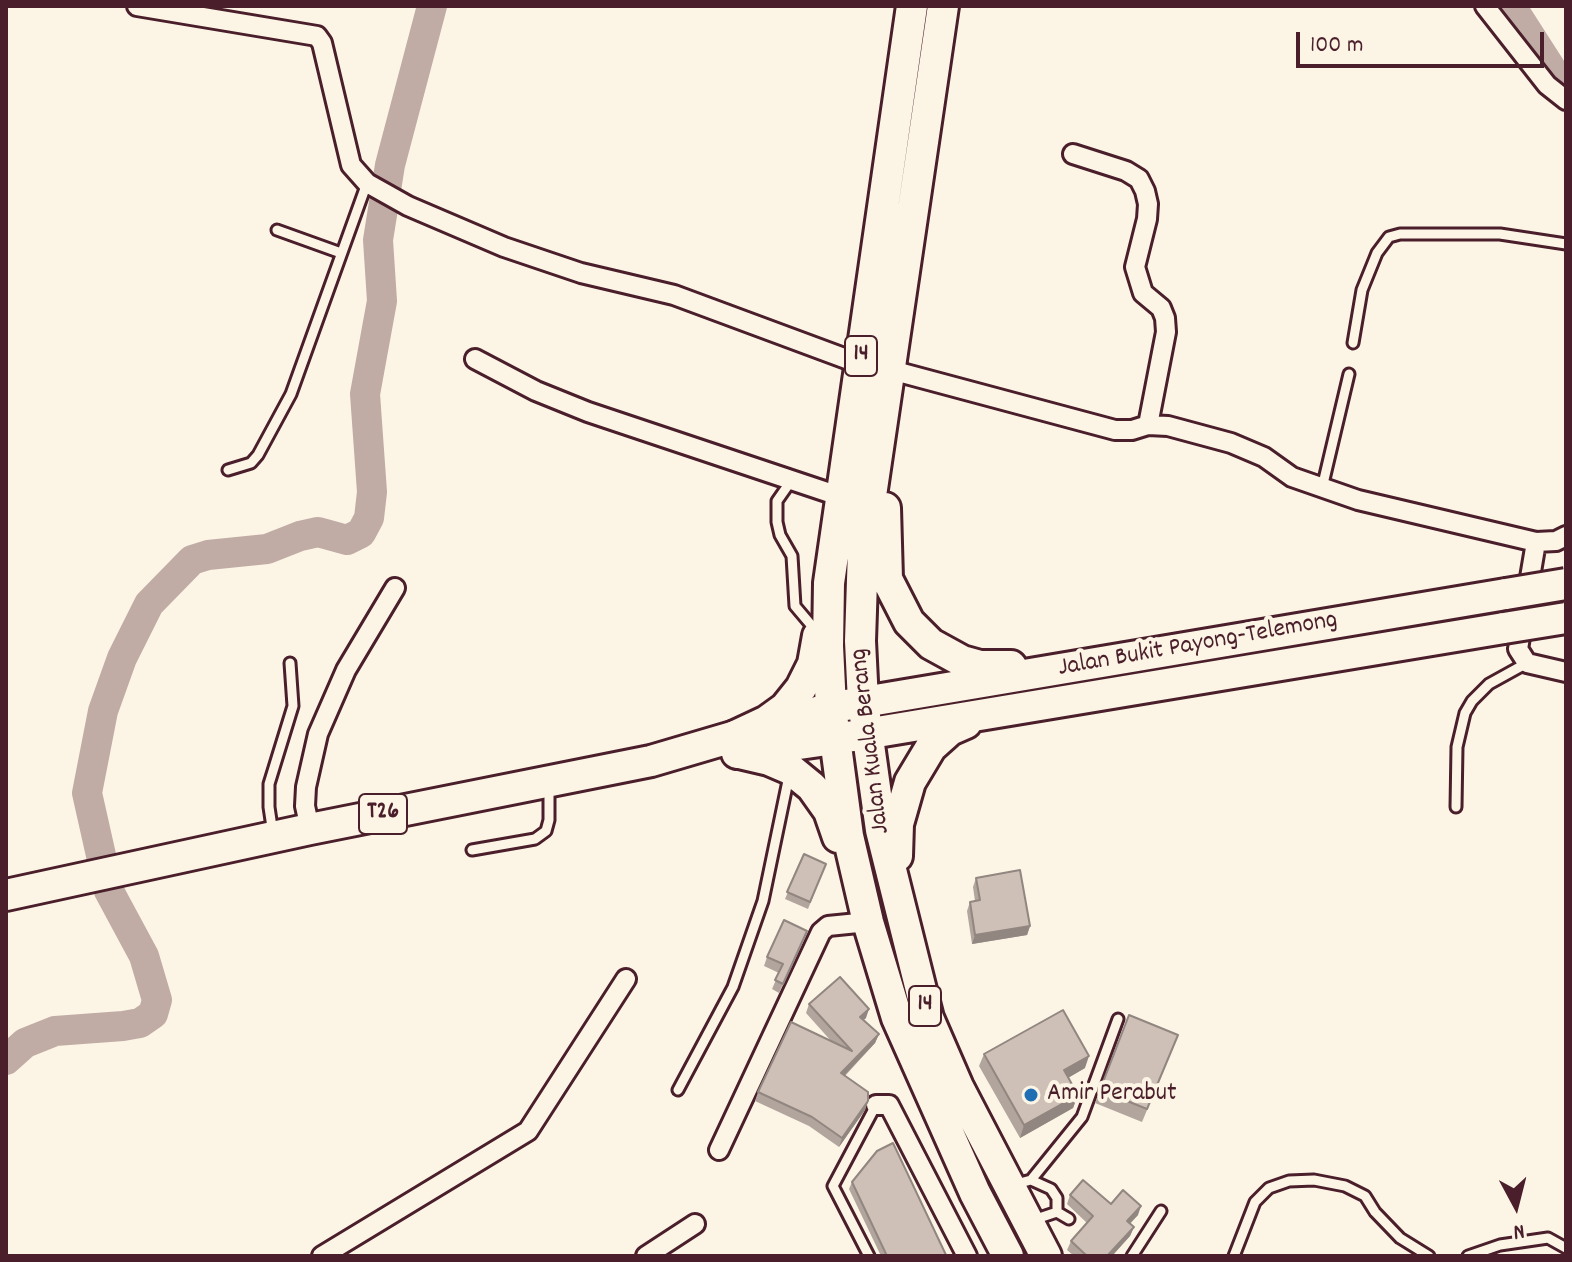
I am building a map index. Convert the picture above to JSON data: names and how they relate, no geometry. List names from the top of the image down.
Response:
{
  "streets": {
    "main road": [
      "14",
      "Jalan Bukit Payong-Telemong",
      "Jalan Kuala Berang",
      "T26"
    ]
  },
  "crossings": [
    ["Jalan Bukit Payong-Telemong", "Jalan Kuala Berang"],
    ["Jalan Bukit Payong-Telemong", "T26"]
  ],
  "places": ["Amir Perabut"],
  "scale_bar": "100 m",
  "north": "bottom"
}
